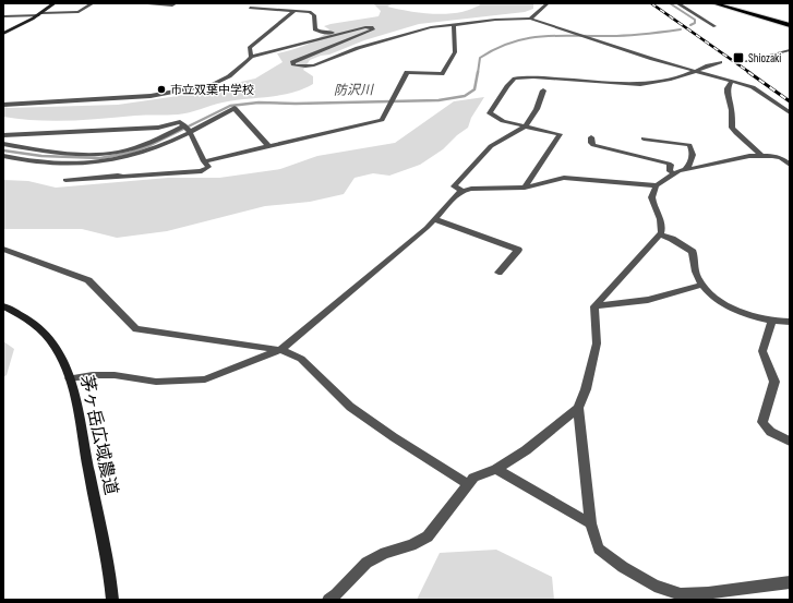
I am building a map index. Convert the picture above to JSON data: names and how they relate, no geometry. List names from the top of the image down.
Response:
{
  "streets": {
    "street": ["茅ヶ岳広域農道"]
  },
  "water": ["防沢川"],
  "places": {
    "transit": ["Shiozaki"],
    "other": ["市立双葉中学校"]
  }
}
